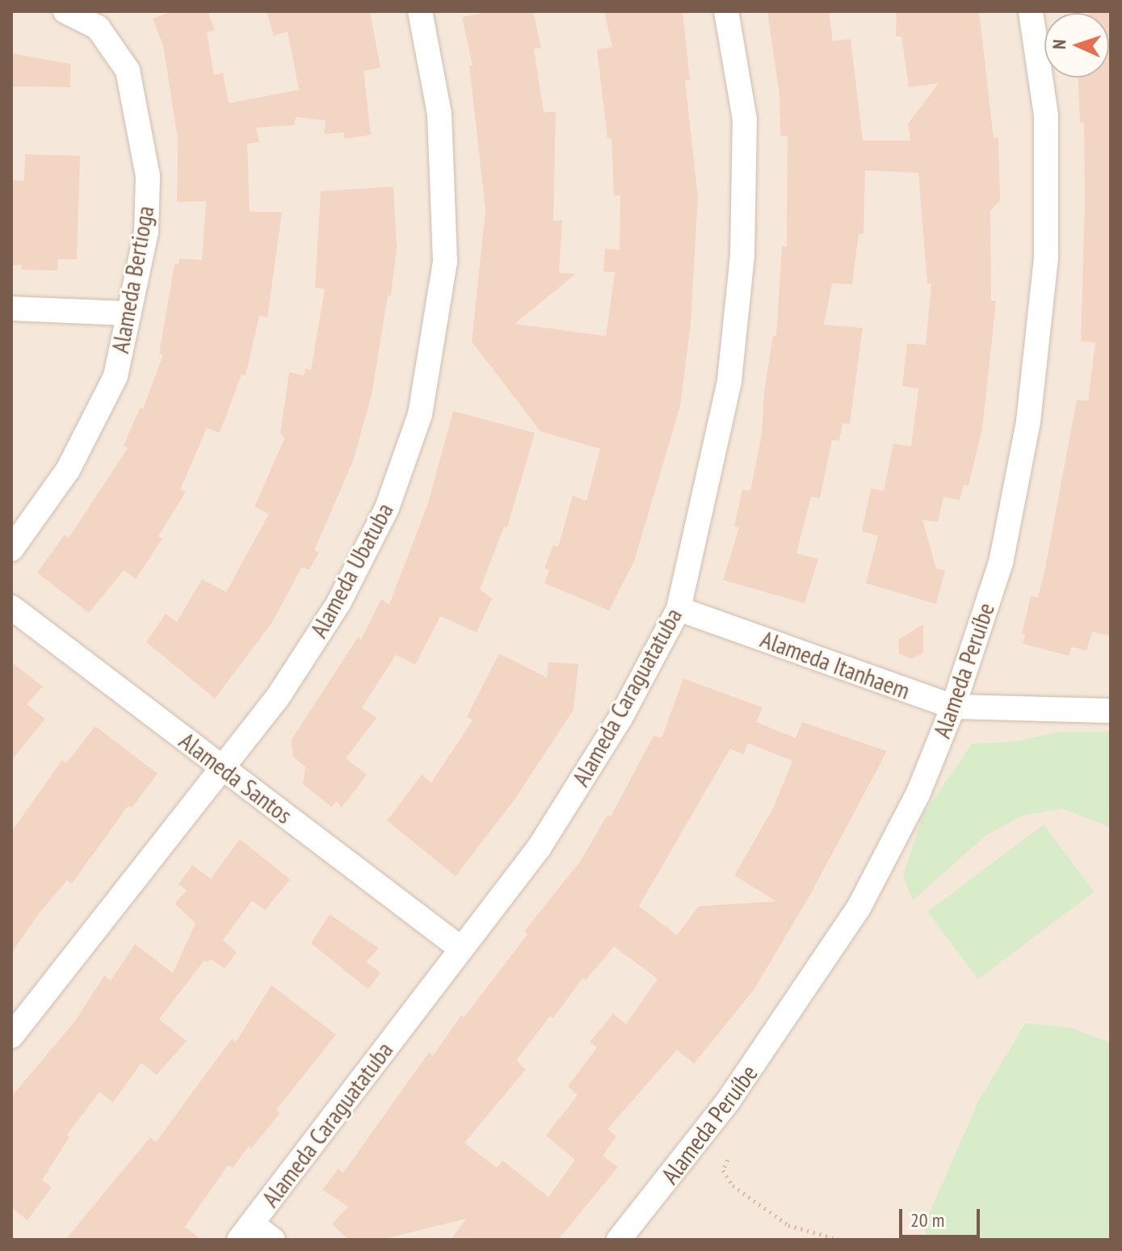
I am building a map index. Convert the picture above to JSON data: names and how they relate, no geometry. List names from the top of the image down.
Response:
{
  "streets": {
    "street": [
      "Alameda Bertioga",
      "Alameda Ubatuba",
      "Alameda Itanhaem",
      "Alameda Peruíbe",
      "Alameda Caraguatatuba",
      "Alameda Santos"
    ]
  },
  "crossings": [
    ["Alameda Ubatuba", "Alameda Santos"],
    ["Alameda Itanhaem", "Alameda Peruíbe"],
    ["Alameda Itanhaem", "Alameda Caraguatatuba"],
    ["Alameda Caraguatatuba", "Alameda Santos"]
  ],
  "scale_bar": "20 m",
  "north": "left"
}
